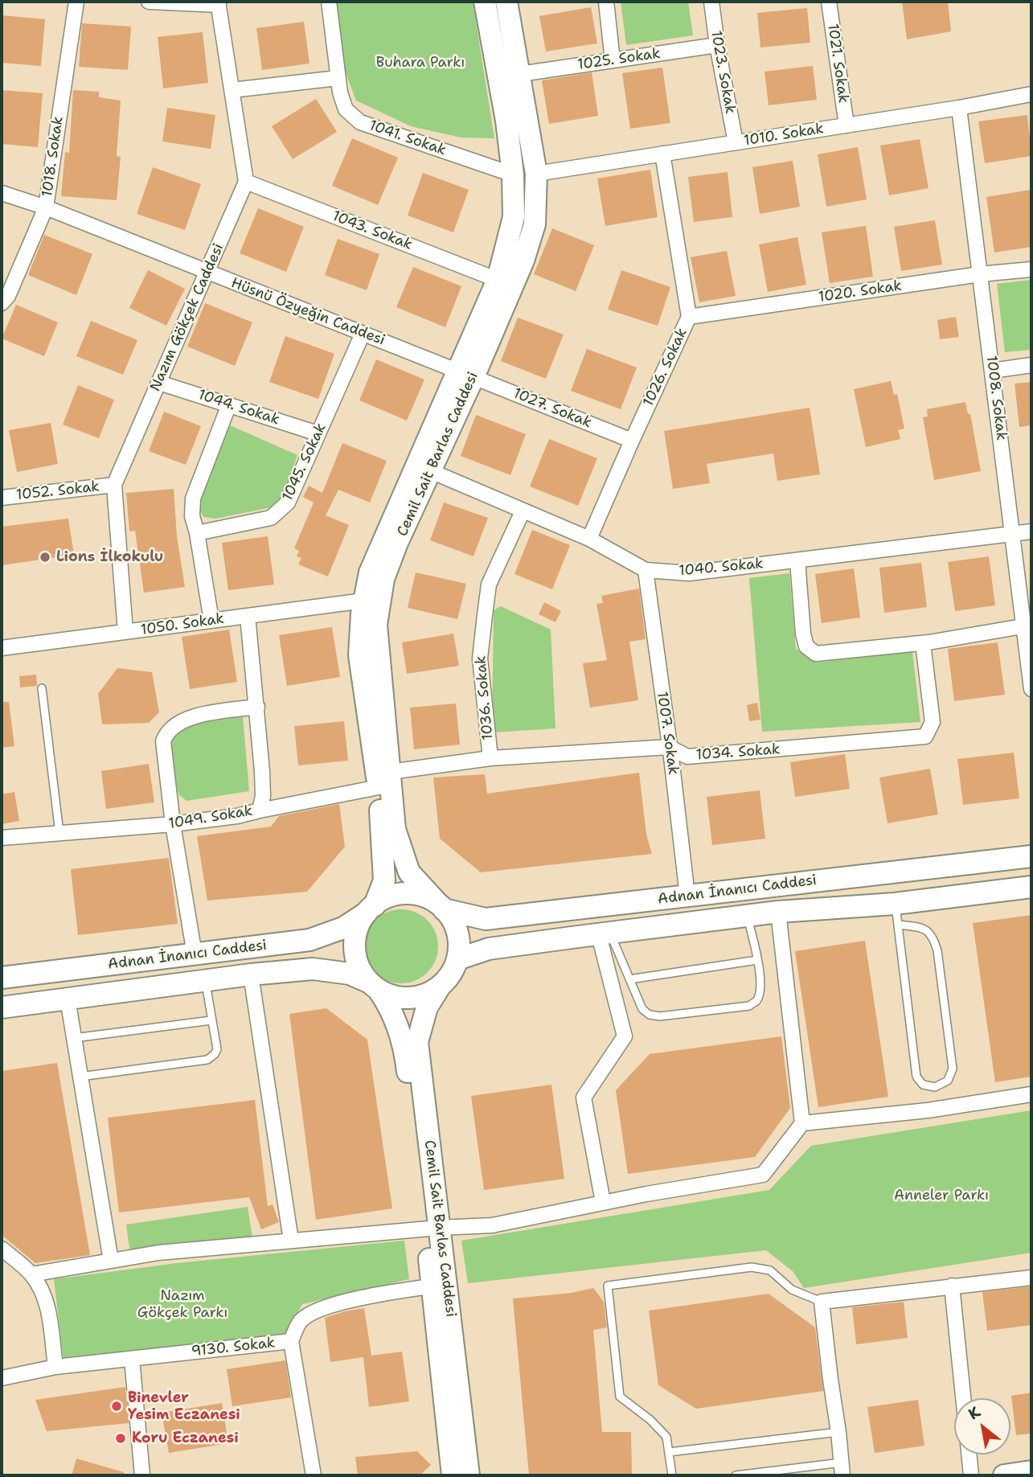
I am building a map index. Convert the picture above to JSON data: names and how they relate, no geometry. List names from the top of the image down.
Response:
{
  "streets": {
    "street": [
      "1025. Sokak",
      "1021. Sokak",
      "1023. Sokak",
      "1010. Sokak",
      "1041. Sokak",
      "1018. Sokak",
      "1043. Sokak",
      "1020. Sokak",
      "Hüsnü Özyeğin Caddesi",
      "Nazım Gökçek Caddesi",
      "1026. Sokak",
      "1008. Sokak",
      "1044. Sokak",
      "1027. Sokak",
      "Cemil Sait Barlas Caddesi",
      "1045. Sokak",
      "1052. Sokak",
      "1040. Sokak",
      "1050. Sokak",
      "1036. Sokak",
      "1007. Sokak",
      "1034. Sokak",
      "1049. Sokak",
      "Adnan İnanıcı Caddesi",
      "9130. Sokak"
    ]
  },
  "crossings": [
    ["1025. Sokak", "1023. Sokak"],
    ["1025. Sokak", "Cemil Sait Barlas Caddesi"],
    ["1021. Sokak", "1010. Sokak"],
    ["1023. Sokak", "1010. Sokak"],
    ["1010. Sokak", "1026. Sokak"],
    ["1010. Sokak", "1008. Sokak"],
    ["1010. Sokak", "Cemil Sait Barlas Caddesi"],
    ["1041. Sokak", "Cemil Sait Barlas Caddesi"],
    ["1018. Sokak", "Hüsnü Özyeğin Caddesi"],
    ["1043. Sokak", "Nazım Gökçek Caddesi"],
    ["1043. Sokak", "Cemil Sait Barlas Caddesi"],
    ["1020. Sokak", "1026. Sokak"],
    ["1020. Sokak", "1008. Sokak"],
    ["Hüsnü Özyeğin Caddesi", "Nazım Gökçek Caddesi"],
    ["Hüsnü Özyeğin Caddesi", "1027. Sokak"],
    ["Hüsnü Özyeğin Caddesi", "Cemil Sait Barlas Caddesi"],
    ["Hüsnü Özyeğin Caddesi", "1045. Sokak"],
    ["Nazım Gökçek Caddesi", "1044. Sokak"],
    ["Nazım Gökçek Caddesi", "1052. Sokak"],
    ["Nazım Gökçek Caddesi", "1050. Sokak"],
    ["1026. Sokak", "1027. Sokak"],
    ["1026. Sokak", "1040. Sokak"],
    ["1008. Sokak", "1040. Sokak"],
    ["1044. Sokak", "1045. Sokak"],
    ["1027. Sokak", "Cemil Sait Barlas Caddesi"],
    ["Cemil Sait Barlas Caddesi", "1040. Sokak"],
    ["Cemil Sait Barlas Caddesi", "1050. Sokak"],
    ["Cemil Sait Barlas Caddesi", "1034. Sokak"],
    ["Cemil Sait Barlas Caddesi", "Adnan İnanıcı Caddesi"],
    ["Cemil Sait Barlas Caddesi", "9130. Sokak"],
    ["1040. Sokak", "1036. Sokak"],
    ["1040. Sokak", "1007. Sokak"],
    ["1050. Sokak", "1049. Sokak"],
    ["1036. Sokak", "1034. Sokak"],
    ["1007. Sokak", "1034. Sokak"],
    ["1007. Sokak", "Adnan İnanıcı Caddesi"],
    ["1034. Sokak", "1049. Sokak"]
  ],
  "parks": ["Buhara Parkı", "Anneler Parkı", "Nazım Gökçek Parkı"],
  "places": ["Lions İlkokulu", "Binevler Yesim Eczanesi", "Koru Eczanesi"],
  "north": "top left"
}
